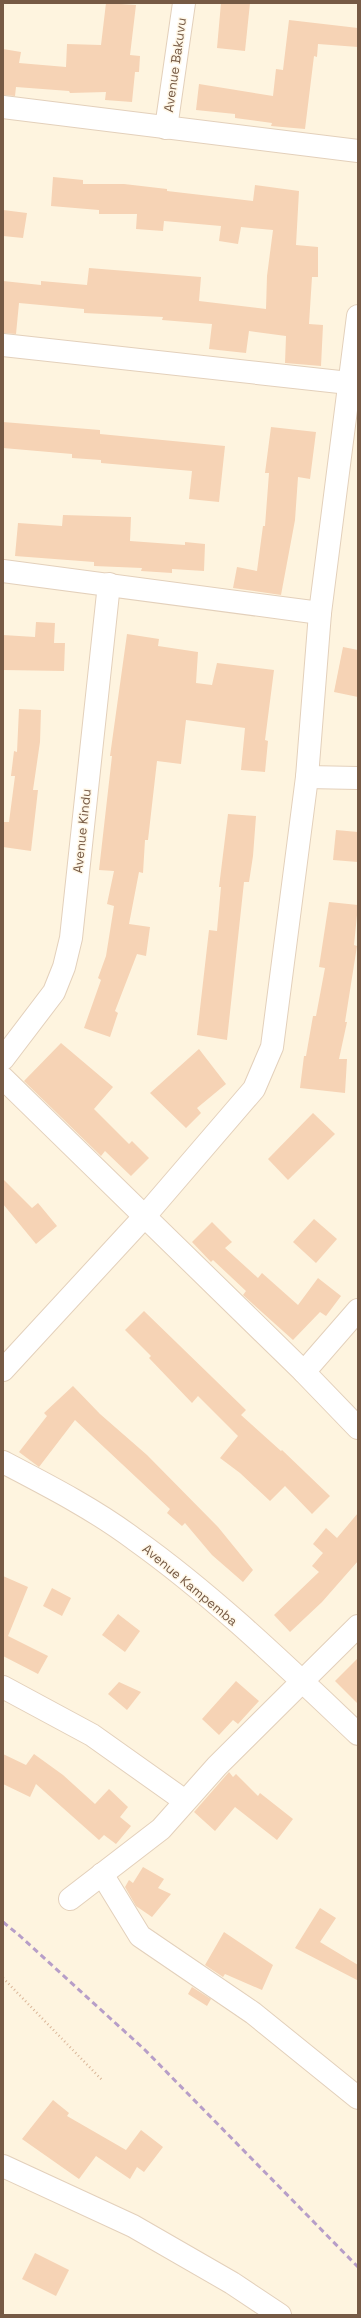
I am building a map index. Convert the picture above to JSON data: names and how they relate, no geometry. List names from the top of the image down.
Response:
{
  "streets": {
    "street": ["Avenue Bakuvu", "Avenue Kindu", "Avenue Kampemba"]
  }
}
